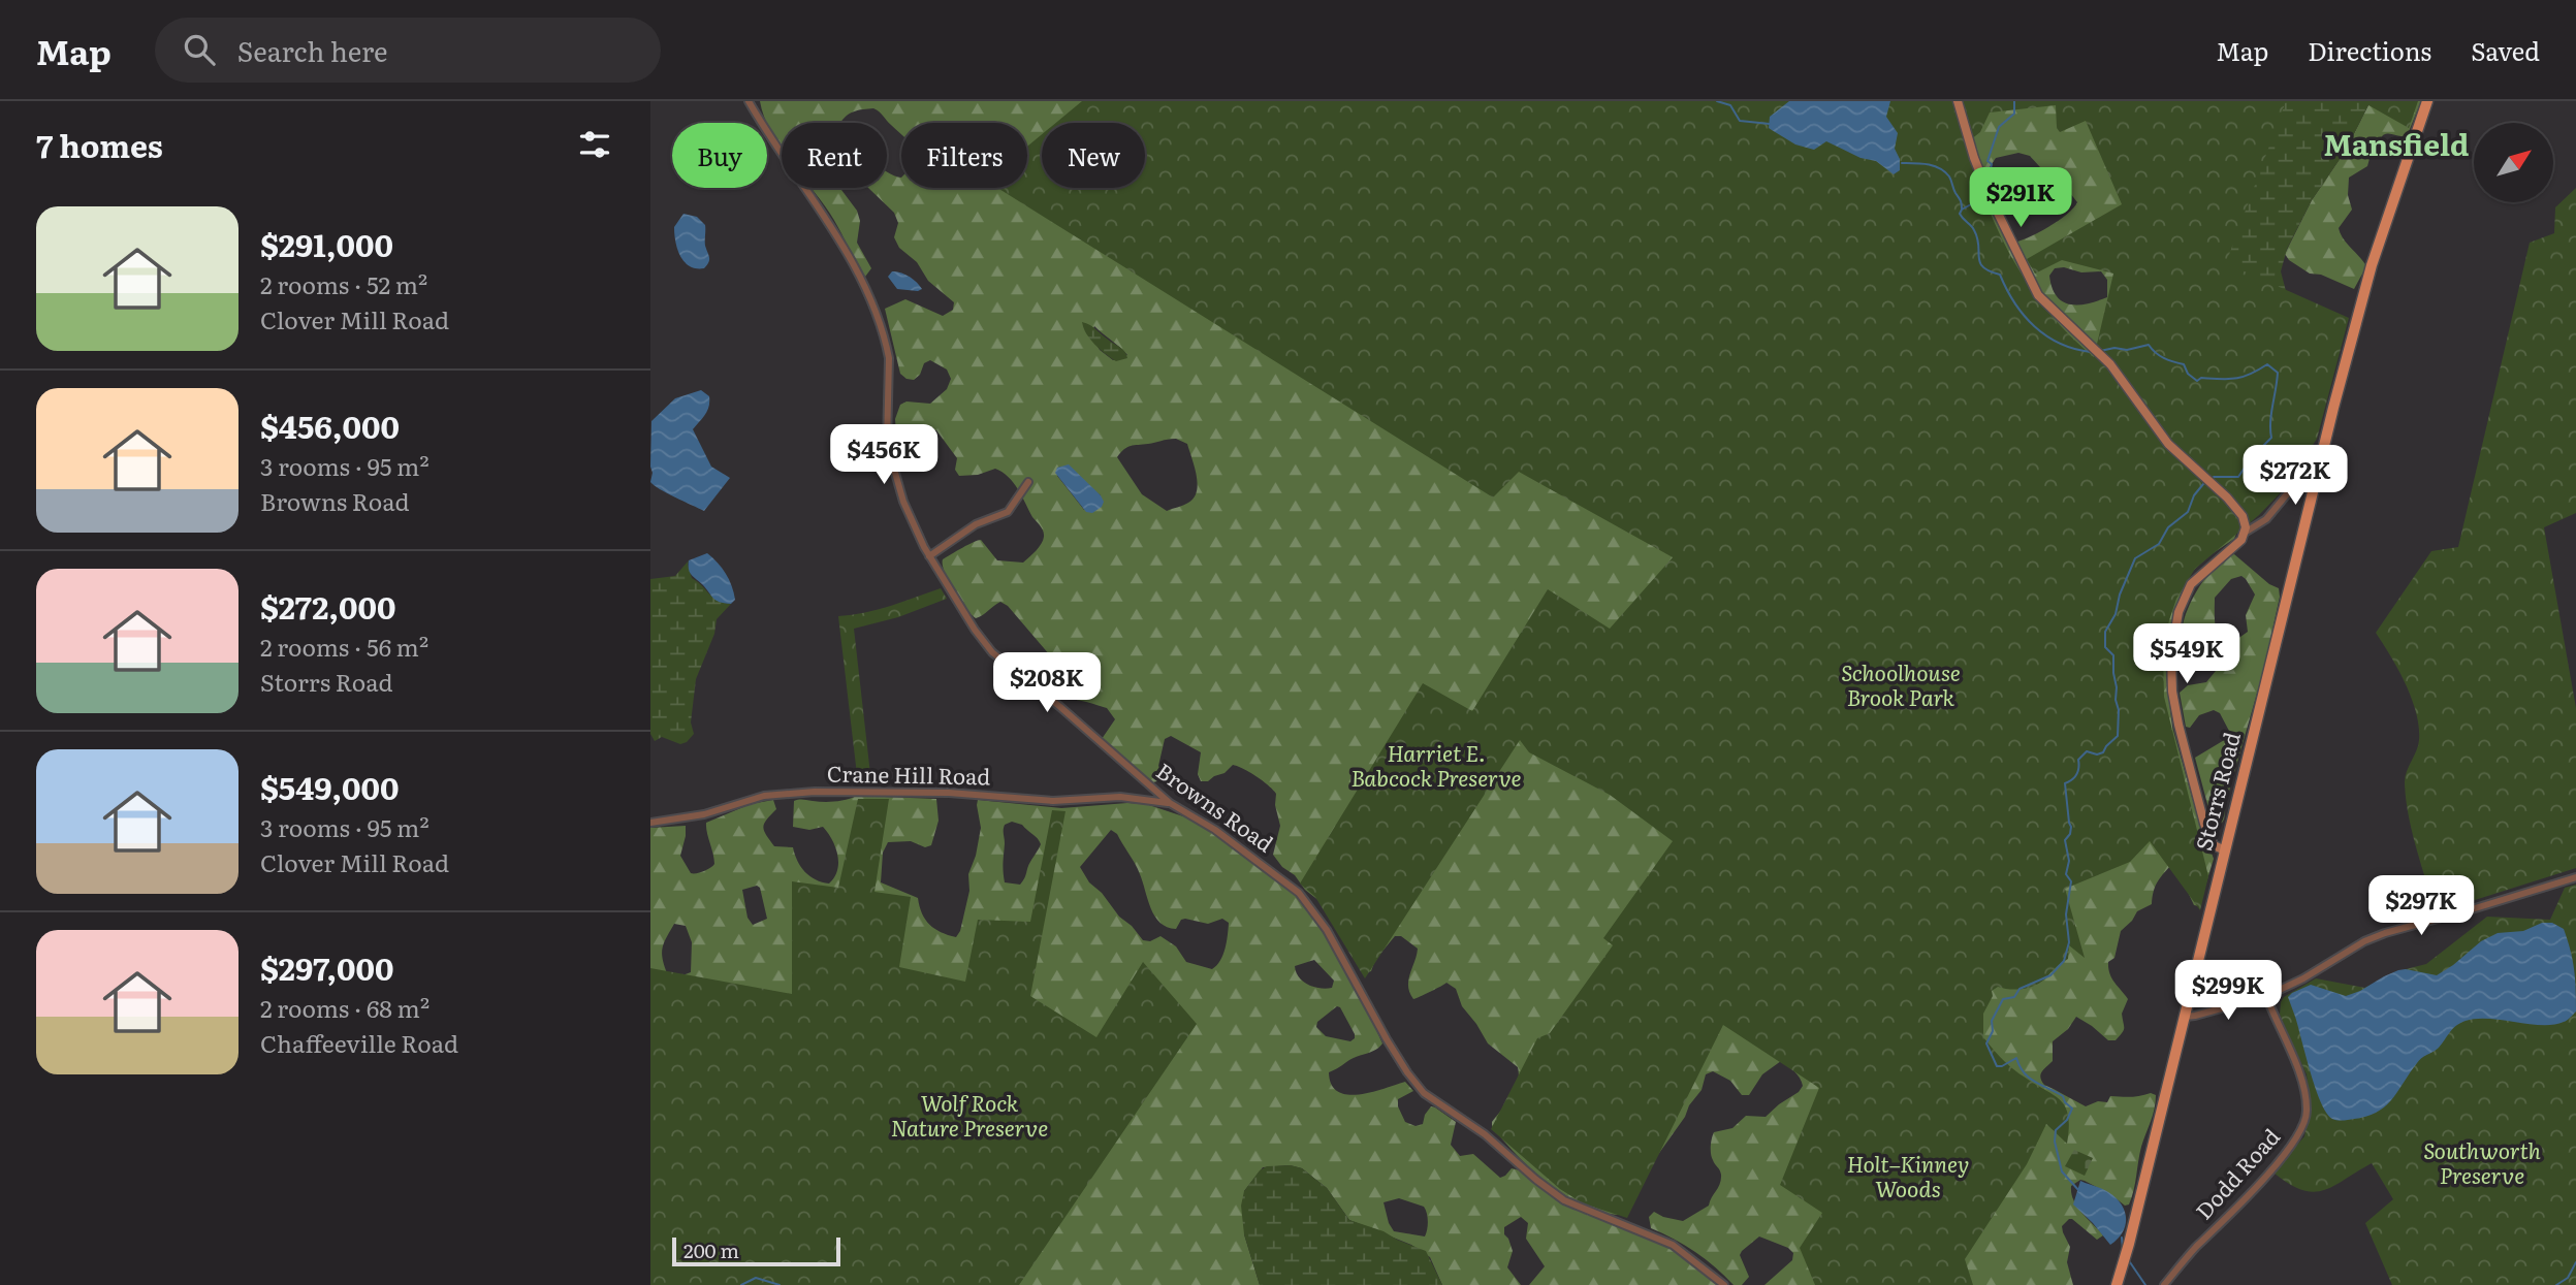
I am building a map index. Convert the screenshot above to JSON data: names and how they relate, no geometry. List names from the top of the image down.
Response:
{
  "streets": {
    "main road": ["Storrs Road"],
    "street": ["Crane Hill Road", "Browns Road", "Dodd Road"]
  },
  "crossings": [
    ["Crane Hill Road", "Browns Road"]
  ],
  "districts": ["Mansfield"],
  "parks": [
    "Schoolhouse Brook Park",
    "Harriet E. Babcock Preserve",
    "Wolf Rock Nature Preserve",
    "Southworth Preserve",
    "Holt–Kinney Woods"
  ],
  "scale_bar": "200 m",
  "north": "top right",
  "page": {
    "header": "Map",
    "search": "Search here",
    "nav": ["Map", "Directions", "Saved"],
    "heading": "7 homes",
    "chip": [
      "Buy",
      "Rent",
      "Filters",
      "New"
    ],
    "price": [
      "$291K",
      "$456K",
      "$272K",
      "$549K",
      "$208K",
      "$297K",
      "$299K"
    ],
    "list": [
      {
        "name": "$291,000",
        "note": "2 rooms · 52 m² · Clover Mill Road"
      },
      {
        "name": "$456,000",
        "note": "3 rooms · 95 m² · Browns Road"
      },
      {
        "name": "$272,000",
        "note": "2 rooms · 56 m² · Storrs Road"
      },
      {
        "name": "$549,000",
        "note": "3 rooms · 95 m² · Clover Mill Road"
      },
      {
        "name": "$297,000",
        "note": "2 rooms · 68 m² · Chaffeeville Road"
      }
    ],
    "scale": "200 m"
  }
}
